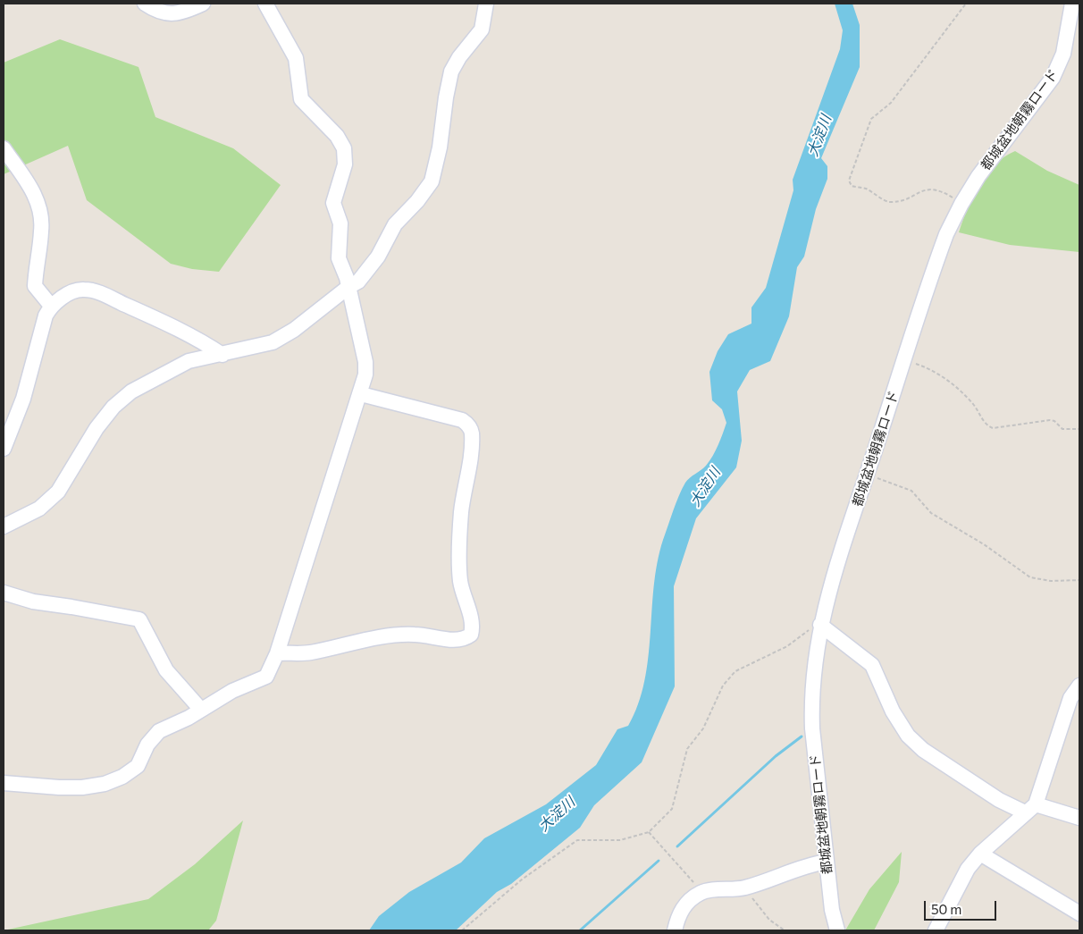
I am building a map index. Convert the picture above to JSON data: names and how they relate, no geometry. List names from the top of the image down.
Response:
{
  "streets": {
    "street": ["都城盆地朝霧ロード"]
  },
  "water": ["大淀川"],
  "scale_bar": "50 m"
}
